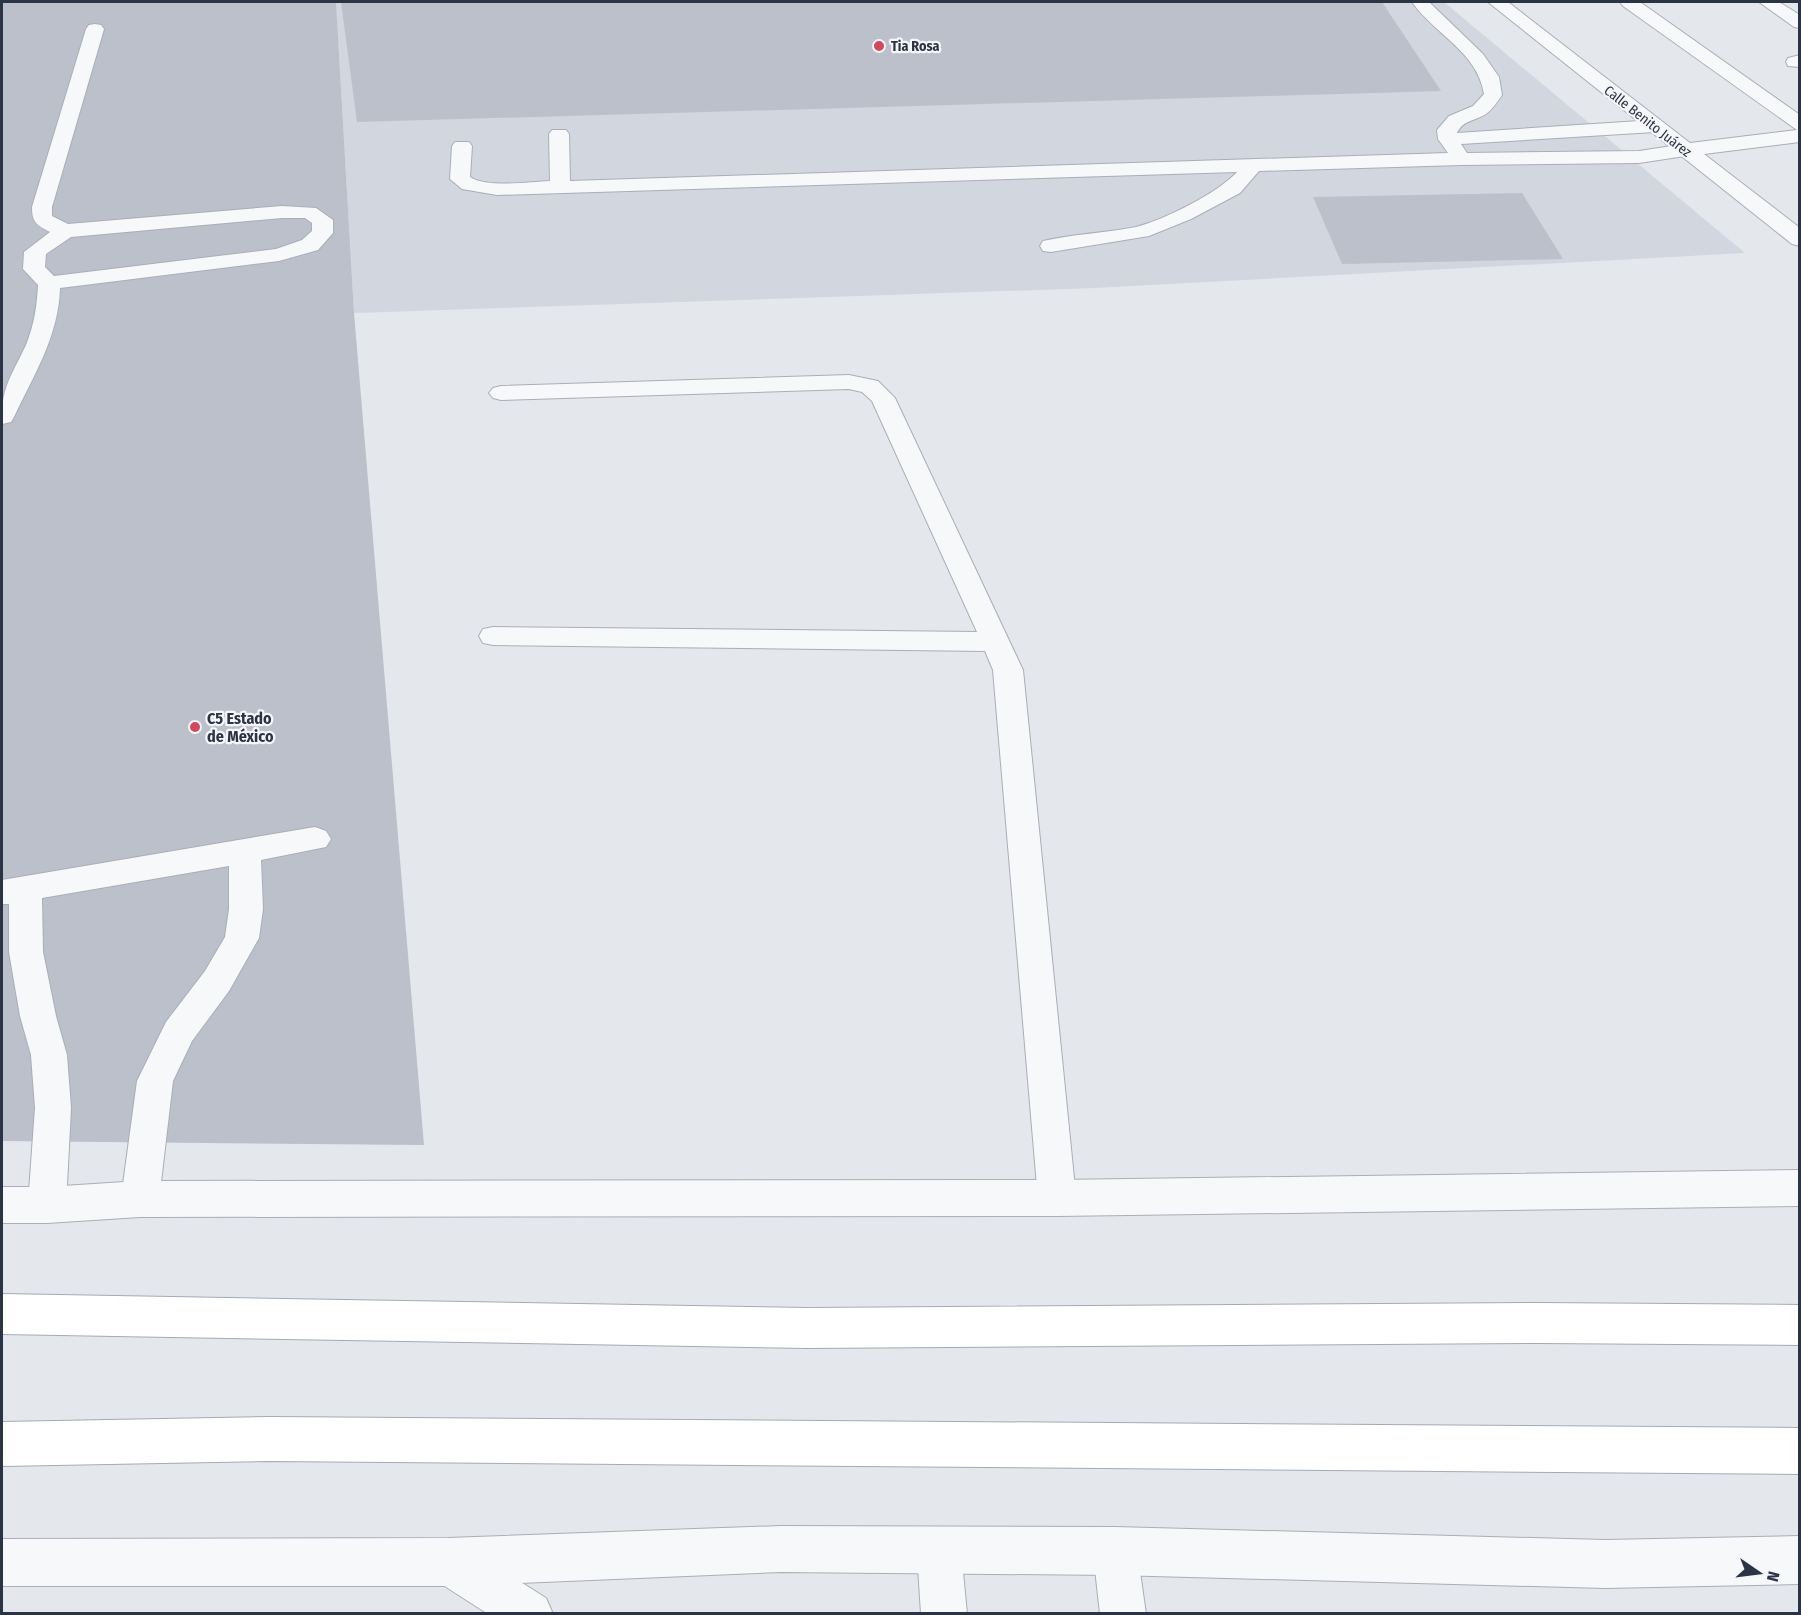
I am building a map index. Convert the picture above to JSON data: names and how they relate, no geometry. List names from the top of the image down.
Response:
{
  "streets": {
    "street": ["Calle Benito Juárez"]
  },
  "places": ["Tia Rosa", "C5 Estado de México"],
  "north": "right"
}
